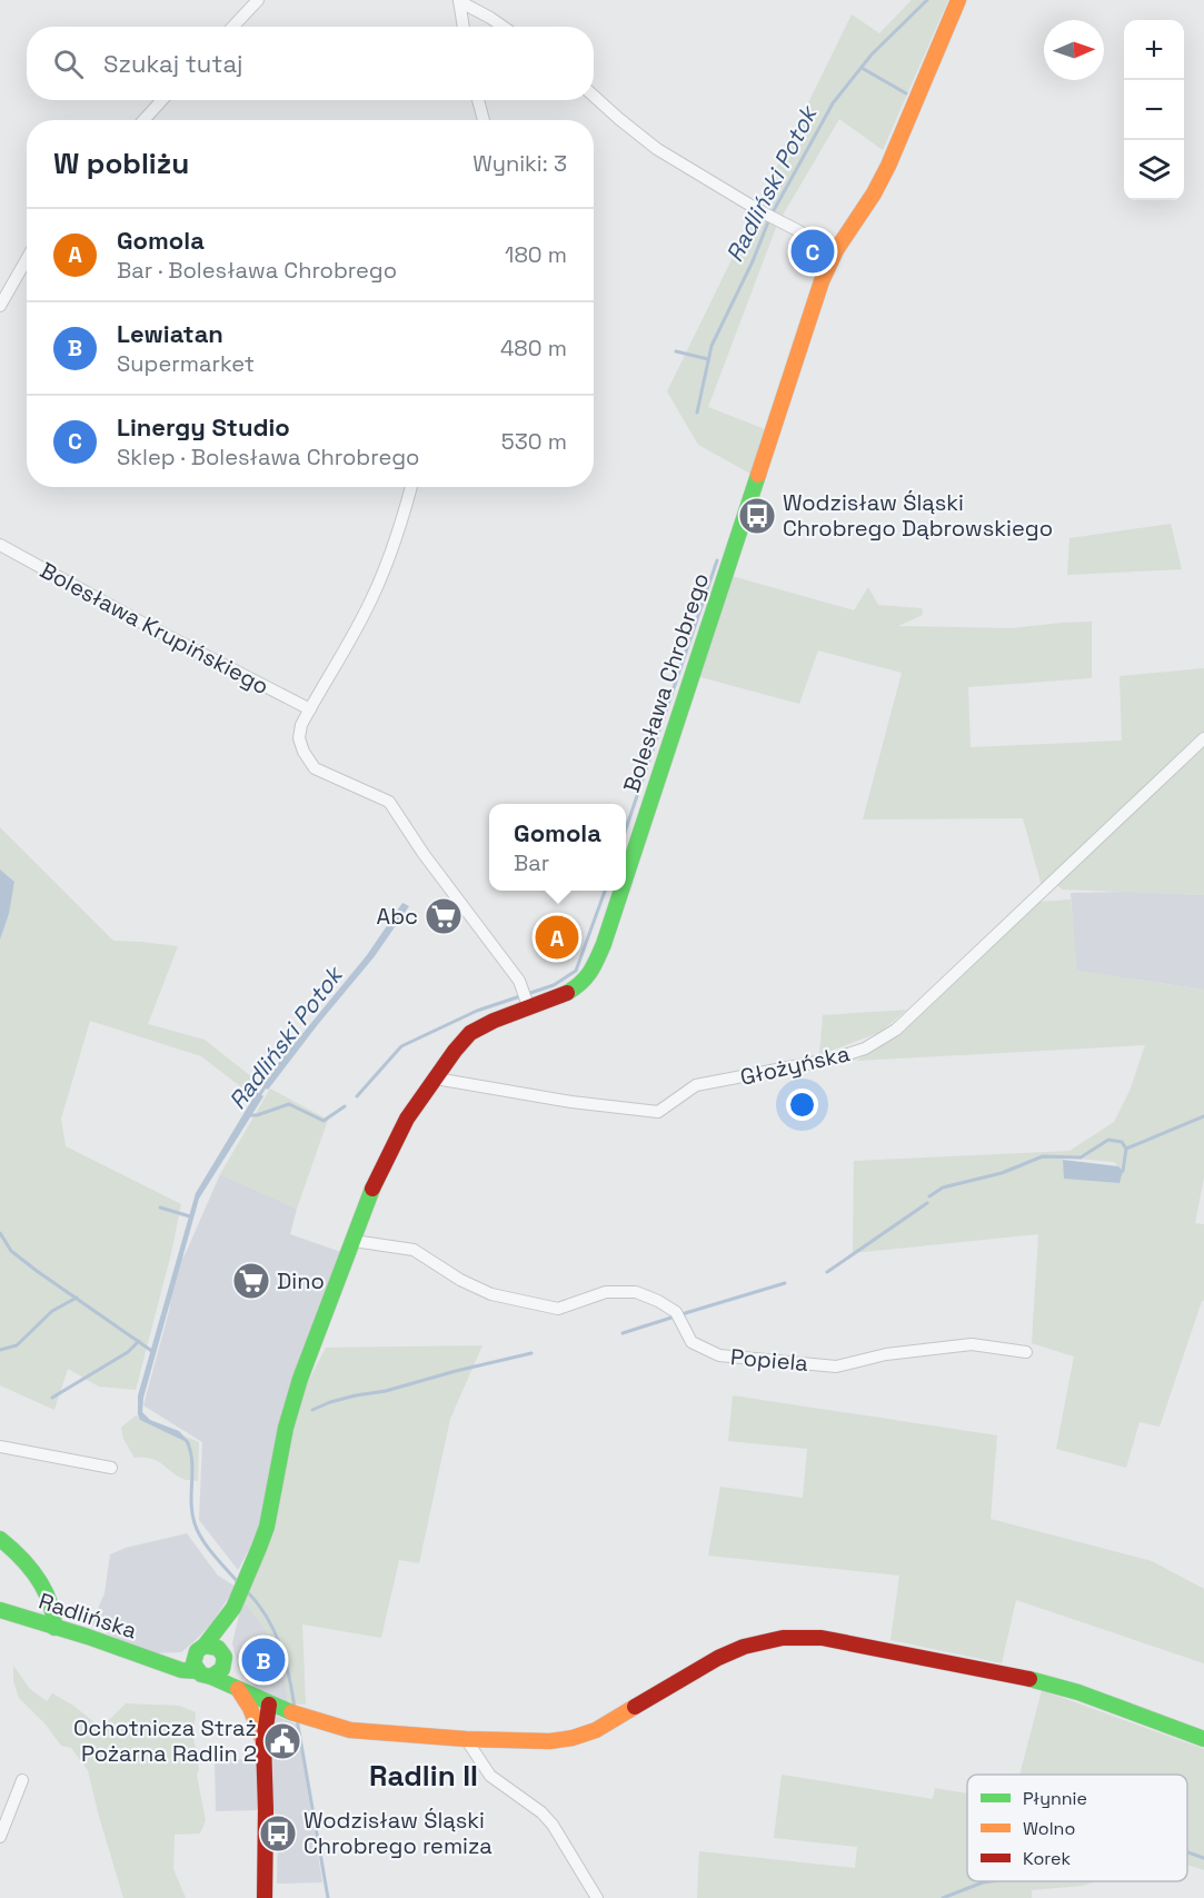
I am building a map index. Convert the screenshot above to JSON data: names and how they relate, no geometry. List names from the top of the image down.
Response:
{
  "streets": {
    "street": [
      "Bolesława Krupińskiego",
      "Bolesława Chrobrego",
      "Głożyńska",
      "Popiela",
      "Radlińska"
    ]
  },
  "crossings": [
    ["Bolesława Chrobrego", "Głożyńska"],
    ["Bolesława Chrobrego", "Popiela"],
    ["Bolesława Chrobrego", "Radlińska"]
  ],
  "districts": ["Radlin II"],
  "water": ["Radliński Potok"],
  "places": {
    "bus stop": ["Wodzisław Śląski Chrobrego Dąbrowskiego", "Wodzisław Śląski Chrobrego remiza"],
    "supermarket": ["Abc", "Dino"],
    "public building": ["Ochotnicza Straż Pożarna Radlin 2"]
  },
  "legend": ["Płynnie", "Wolno", "Korek"],
  "north": "right",
  "page": {
    "map_buttons": ["+", "−"],
    "search": "Szukaj tutaj",
    "heading": ["W pobliżu", "Wyniki: 3"],
    "list": [
      {
        "mark": "A",
        "name": "Gomola",
        "note": "Bar · Bolesława Chrobrego",
        "value": "180 m"
      },
      {
        "mark": "B",
        "name": "Lewiatan",
        "note": "Supermarket",
        "value": "480 m"
      },
      {
        "mark": "C",
        "name": "Linergy Studio",
        "note": "Sklep · Bolesława Chrobrego",
        "value": "530 m"
      }
    ],
    "pins": ["C", "A", "B"],
    "popup": ["Gomola", "Bar"]
  }
}
